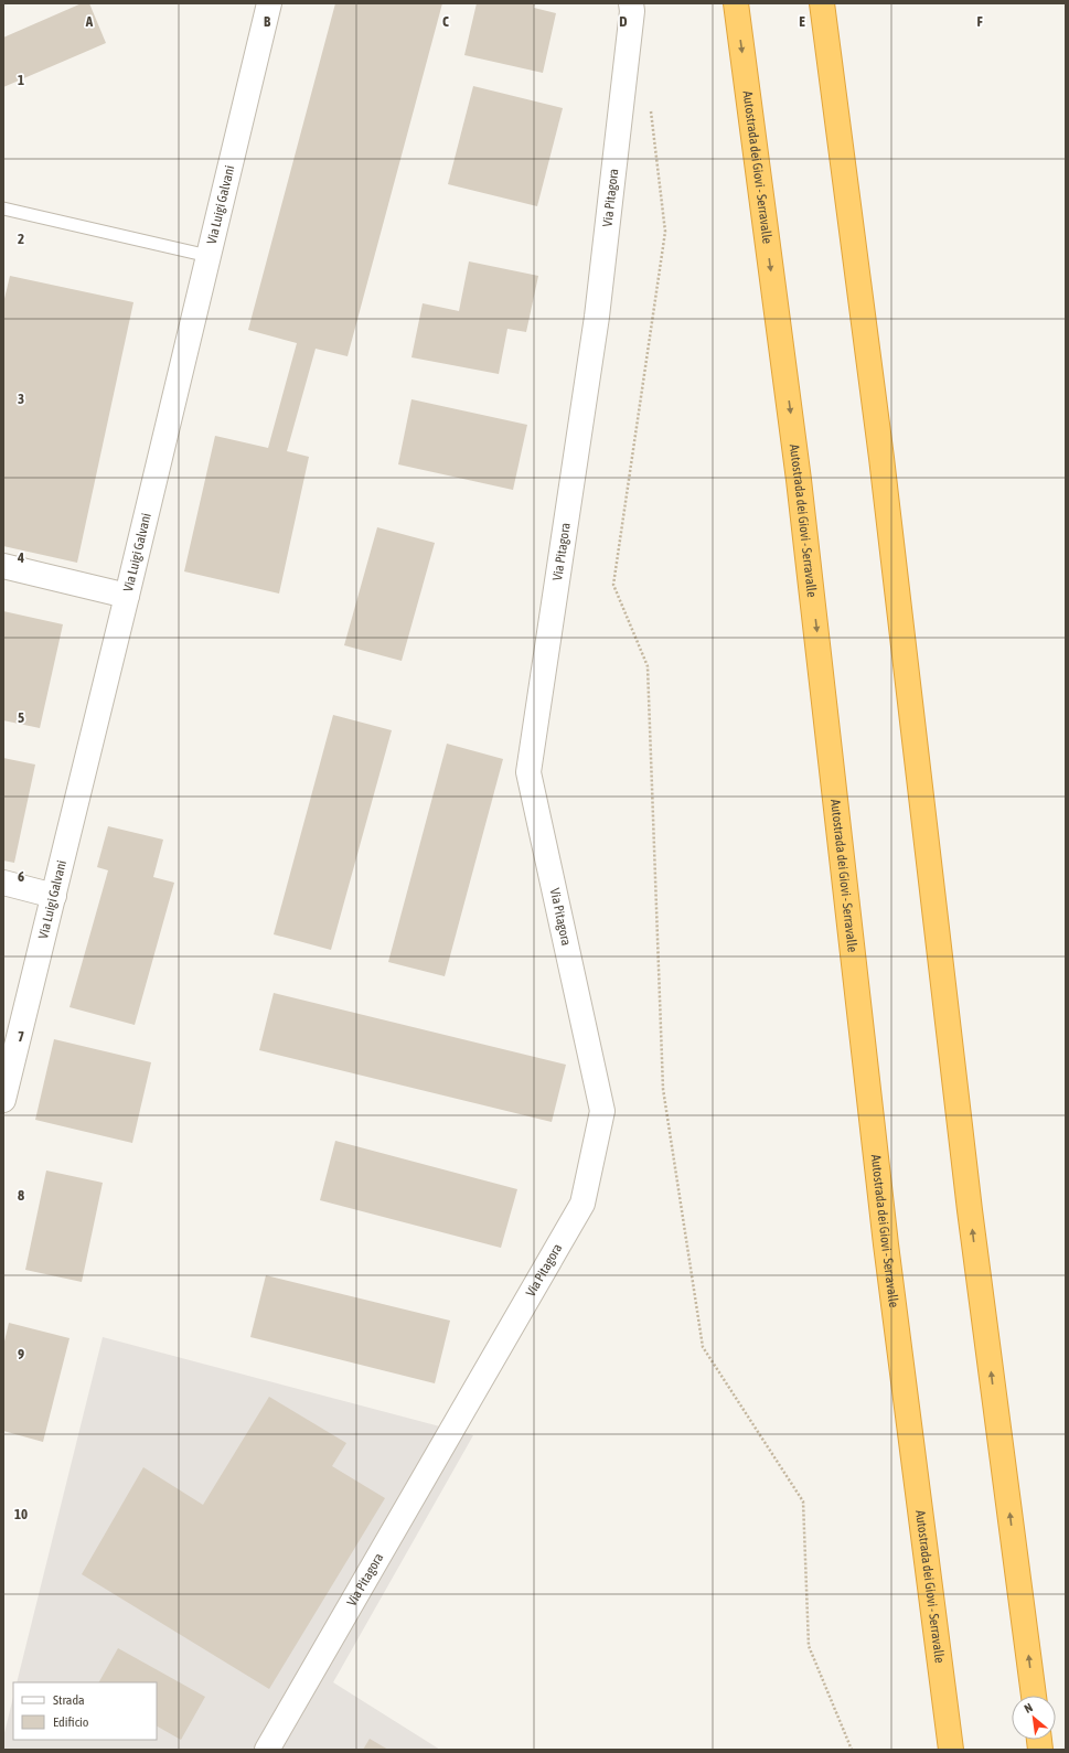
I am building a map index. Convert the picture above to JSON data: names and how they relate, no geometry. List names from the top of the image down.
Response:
{
  "streets": {
    "highway": ["Autostrada dei Giovi - Serravalle"],
    "street": ["Via Pitagora", "Via Luigi Galvani"]
  },
  "legend": ["Strada", "Edificio"],
  "north": "top left",
  "grid": {
    "columns": [
      "A",
      "B",
      "C",
      "D",
      "E",
      "F"
    ],
    "rows": [
      "1",
      "2",
      "3",
      "4",
      "5",
      "6",
      "7",
      "8",
      "9",
      "10"
    ]
  }
}
